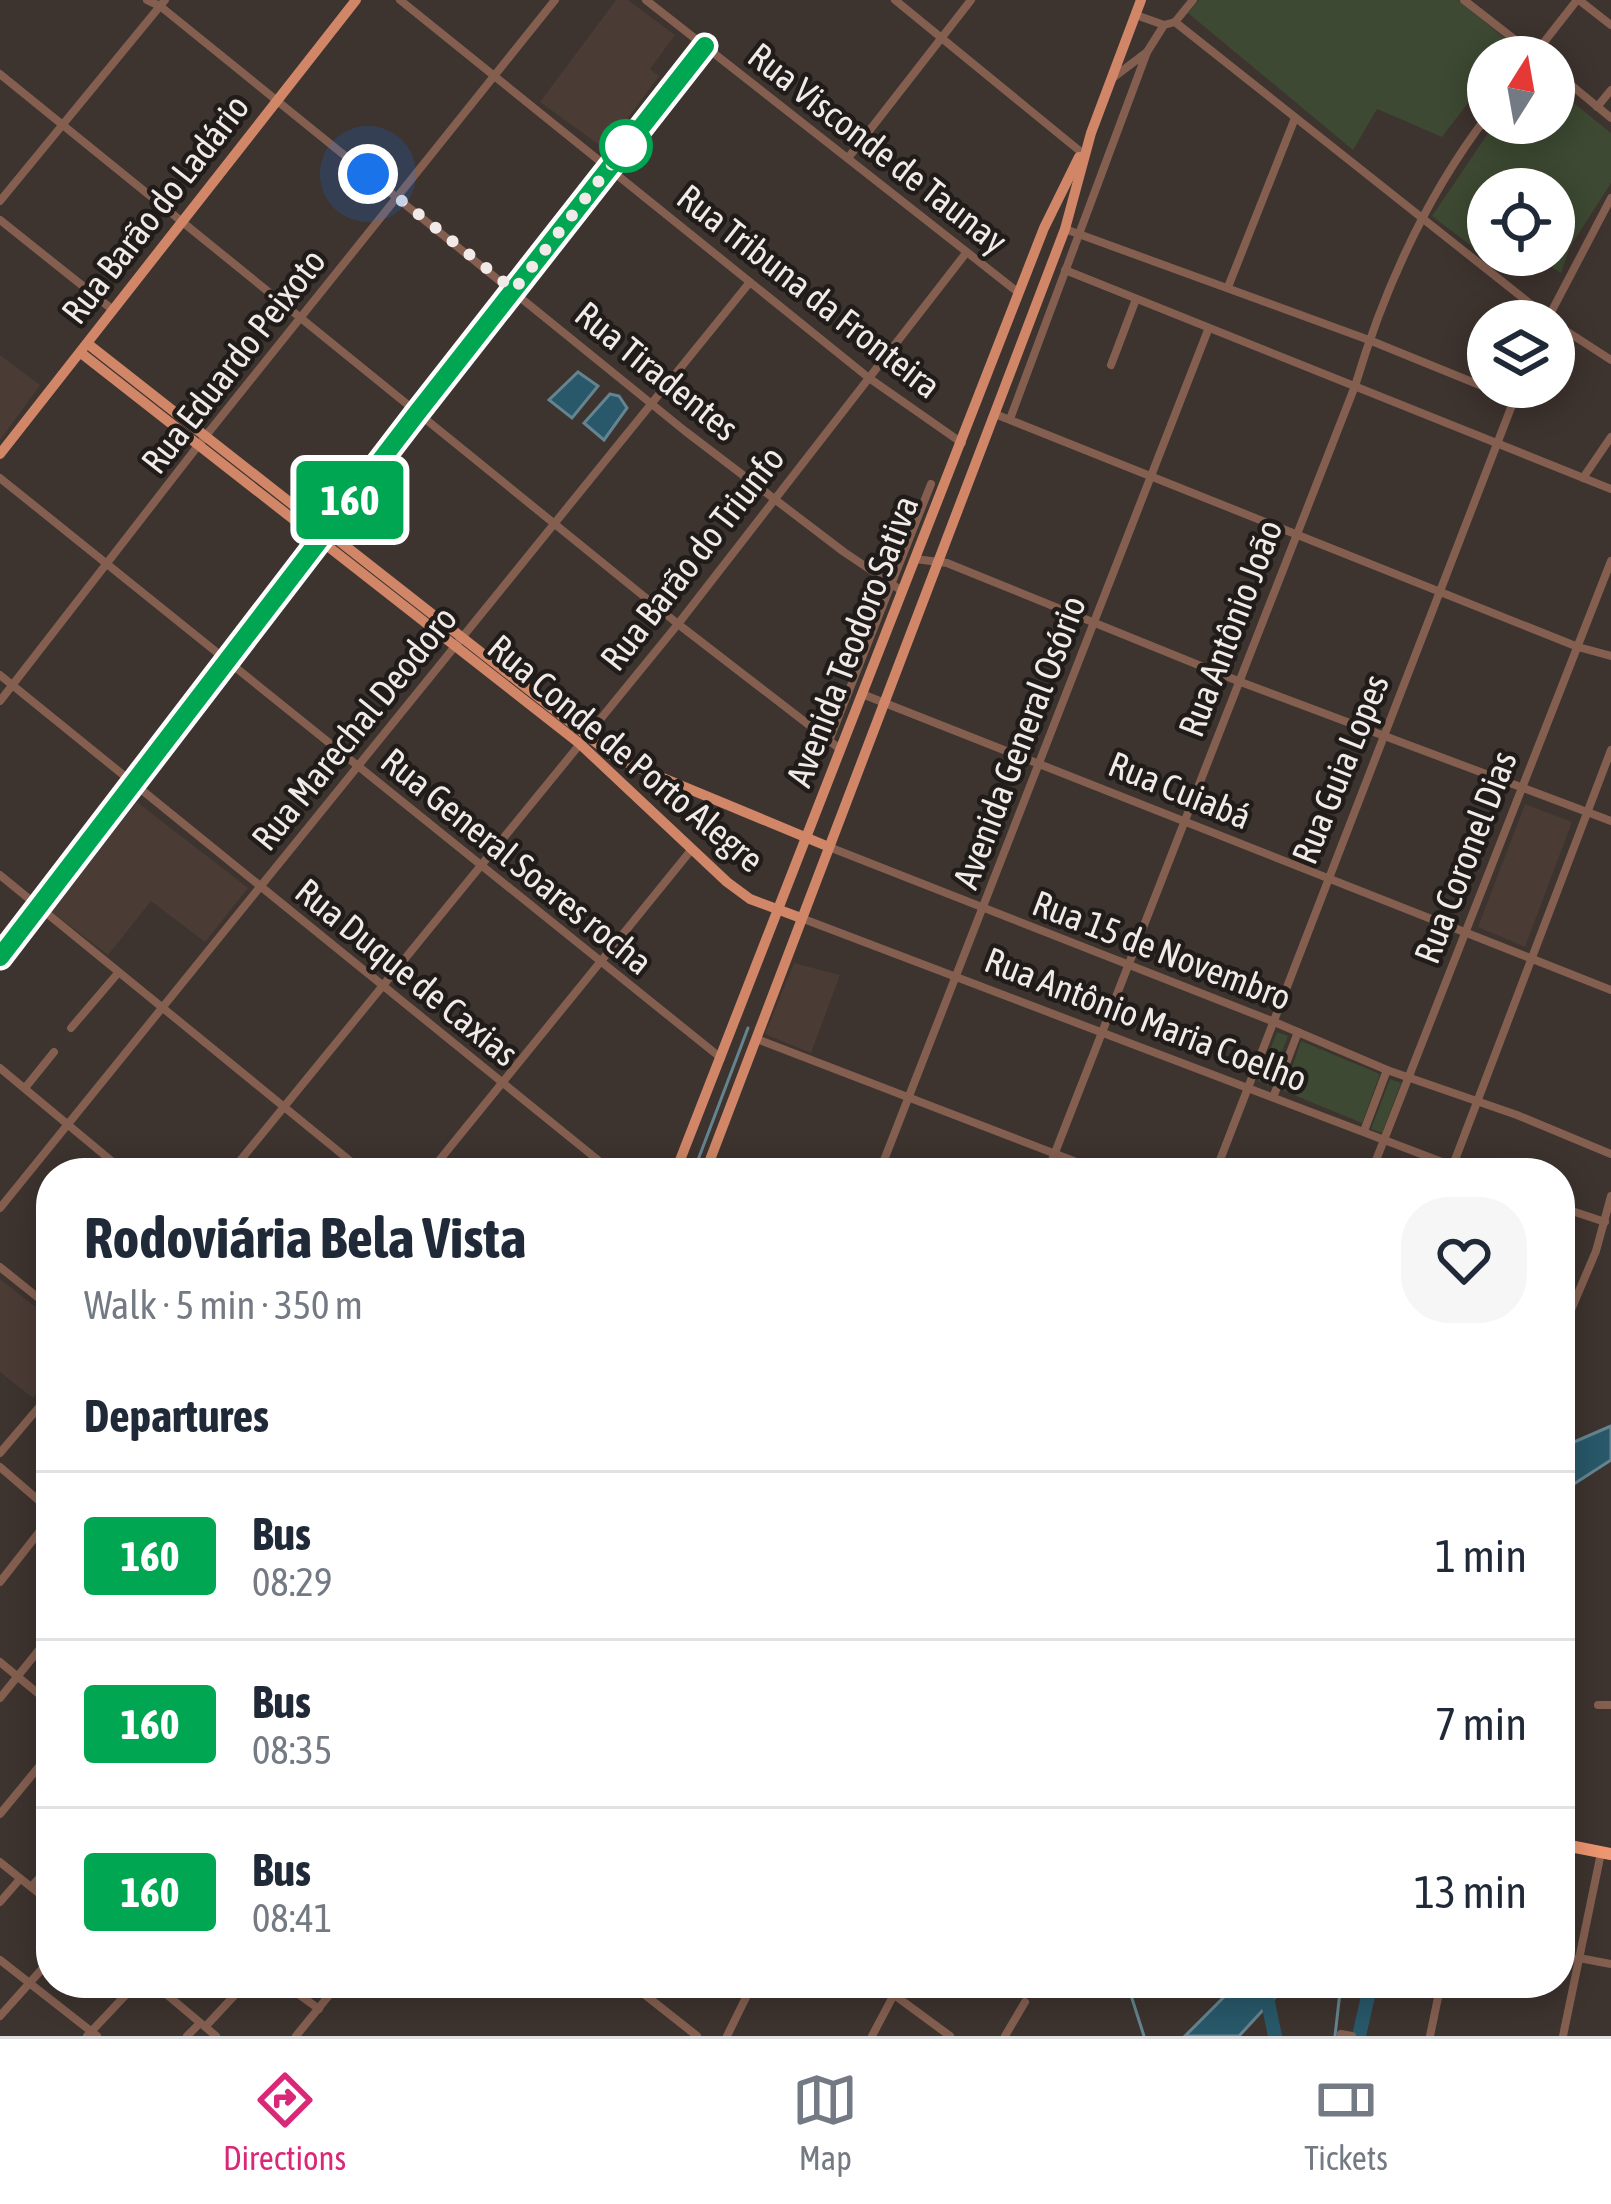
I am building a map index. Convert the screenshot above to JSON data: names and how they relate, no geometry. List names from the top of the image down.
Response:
{
  "streets": {
    "main road": ["Rua Barão do Ladário", "Avenida Teodoro Sativa", "Rua Conde de Porto Alegre"],
    "street": [
      "Rua Visconde de Taunay",
      "Rua Tribuna da Fronteira",
      "Rua Eduardo Peixoto",
      "Rua Tiradentes",
      "Rua Barão do Triunfo",
      "Rua Antônio João",
      "Rua Marechal Deodoro",
      "Avenida General Osório",
      "Rua Guia Lopes",
      "Rua Cuiabá",
      "Rua Coronel Dias",
      "Rua General Soares rocha",
      "Rua 15 de Novembro",
      "Rua Duque de Caxias",
      "Rua Antônio Maria Coelho"
    ]
  },
  "crossings": [
    ["Rua Visconde de Taunay", "Rua Barão do Triunfo"],
    ["Rua Visconde de Taunay", "Avenida Teodoro Sativa"],
    ["Rua Barão do Ladário", "Rua Tiradentes"],
    ["Rua Barão do Ladário", "Rua Conde de Porto Alegre"],
    ["Rua Tribuna da Fronteira", "Rua Eduardo Peixoto"],
    ["Rua Tribuna da Fronteira", "Rua Barão do Triunfo"],
    ["Rua Tribuna da Fronteira", "Avenida Teodoro Sativa"],
    ["Rua Tribuna da Fronteira", "Rua Marechal Deodoro"],
    ["Rua Eduardo Peixoto", "Rua Tiradentes"],
    ["Rua Eduardo Peixoto", "Rua Conde de Porto Alegre"],
    ["Rua Eduardo Peixoto", "Rua General Soares rocha"],
    ["Rua Eduardo Peixoto", "Rua Duque de Caxias"],
    ["Rua Tiradentes", "Rua Barão do Triunfo"],
    ["Rua Tiradentes", "Avenida Teodoro Sativa"],
    ["Rua Tiradentes", "Rua Marechal Deodoro"],
    ["Rua Barão do Triunfo", "Rua Conde de Porto Alegre"],
    ["Rua Barão do Triunfo", "Rua General Soares rocha"],
    ["Rua Barão do Triunfo", "Rua Duque de Caxias"],
    ["Rua Antônio João", "Rua Cuiabá"],
    ["Rua Antônio João", "Rua 15 de Novembro"],
    ["Rua Antônio João", "Rua Antônio Maria Coelho"],
    ["Avenida Teodoro Sativa", "Rua Conde de Porto Alegre"],
    ["Avenida Teodoro Sativa", "Rua Cuiabá"],
    ["Avenida Teodoro Sativa", "Rua General Soares rocha"],
    ["Avenida Teodoro Sativa", "Rua 15 de Novembro"],
    ["Avenida Teodoro Sativa", "Rua Antônio Maria Coelho"],
    ["Rua Marechal Deodoro", "Rua Conde de Porto Alegre"],
    ["Rua Marechal Deodoro", "Rua General Soares rocha"],
    ["Rua Marechal Deodoro", "Rua Duque de Caxias"],
    ["Avenida General Osório", "Rua Cuiabá"],
    ["Avenida General Osório", "Rua 15 de Novembro"],
    ["Avenida General Osório", "Rua Antônio Maria Coelho"],
    ["Rua Conde de Porto Alegre", "Rua 15 de Novembro"],
    ["Rua Conde de Porto Alegre", "Rua Antônio Maria Coelho"],
    ["Rua Guia Lopes", "Rua Cuiabá"],
    ["Rua Guia Lopes", "Rua 15 de Novembro"],
    ["Rua Guia Lopes", "Rua Antônio Maria Coelho"],
    ["Rua Cuiabá", "Rua Coronel Dias"],
    ["Rua Coronel Dias", "Rua 15 de Novembro"],
    ["Rua Coronel Dias", "Rua Antônio Maria Coelho"]
  ],
  "lines": ["bus line 160"],
  "north": "top",
  "page": {
    "on_map": "160",
    "heading": [
      ["Rodoviária Bela Vista", "Walk · 5 min · 350 m"],
      "Departures"
    ],
    "list": [
      {
        "mark": "160",
        "name": "Bus",
        "note": "08:29",
        "value": "1 min"
      },
      {
        "mark": "160",
        "name": "Bus",
        "note": "08:35",
        "value": "7 min"
      },
      {
        "mark": "160",
        "name": "Bus",
        "note": "08:41",
        "value": "13 min"
      }
    ],
    "tabs": ["Directions", "Map", "Tickets"]
  }
}
